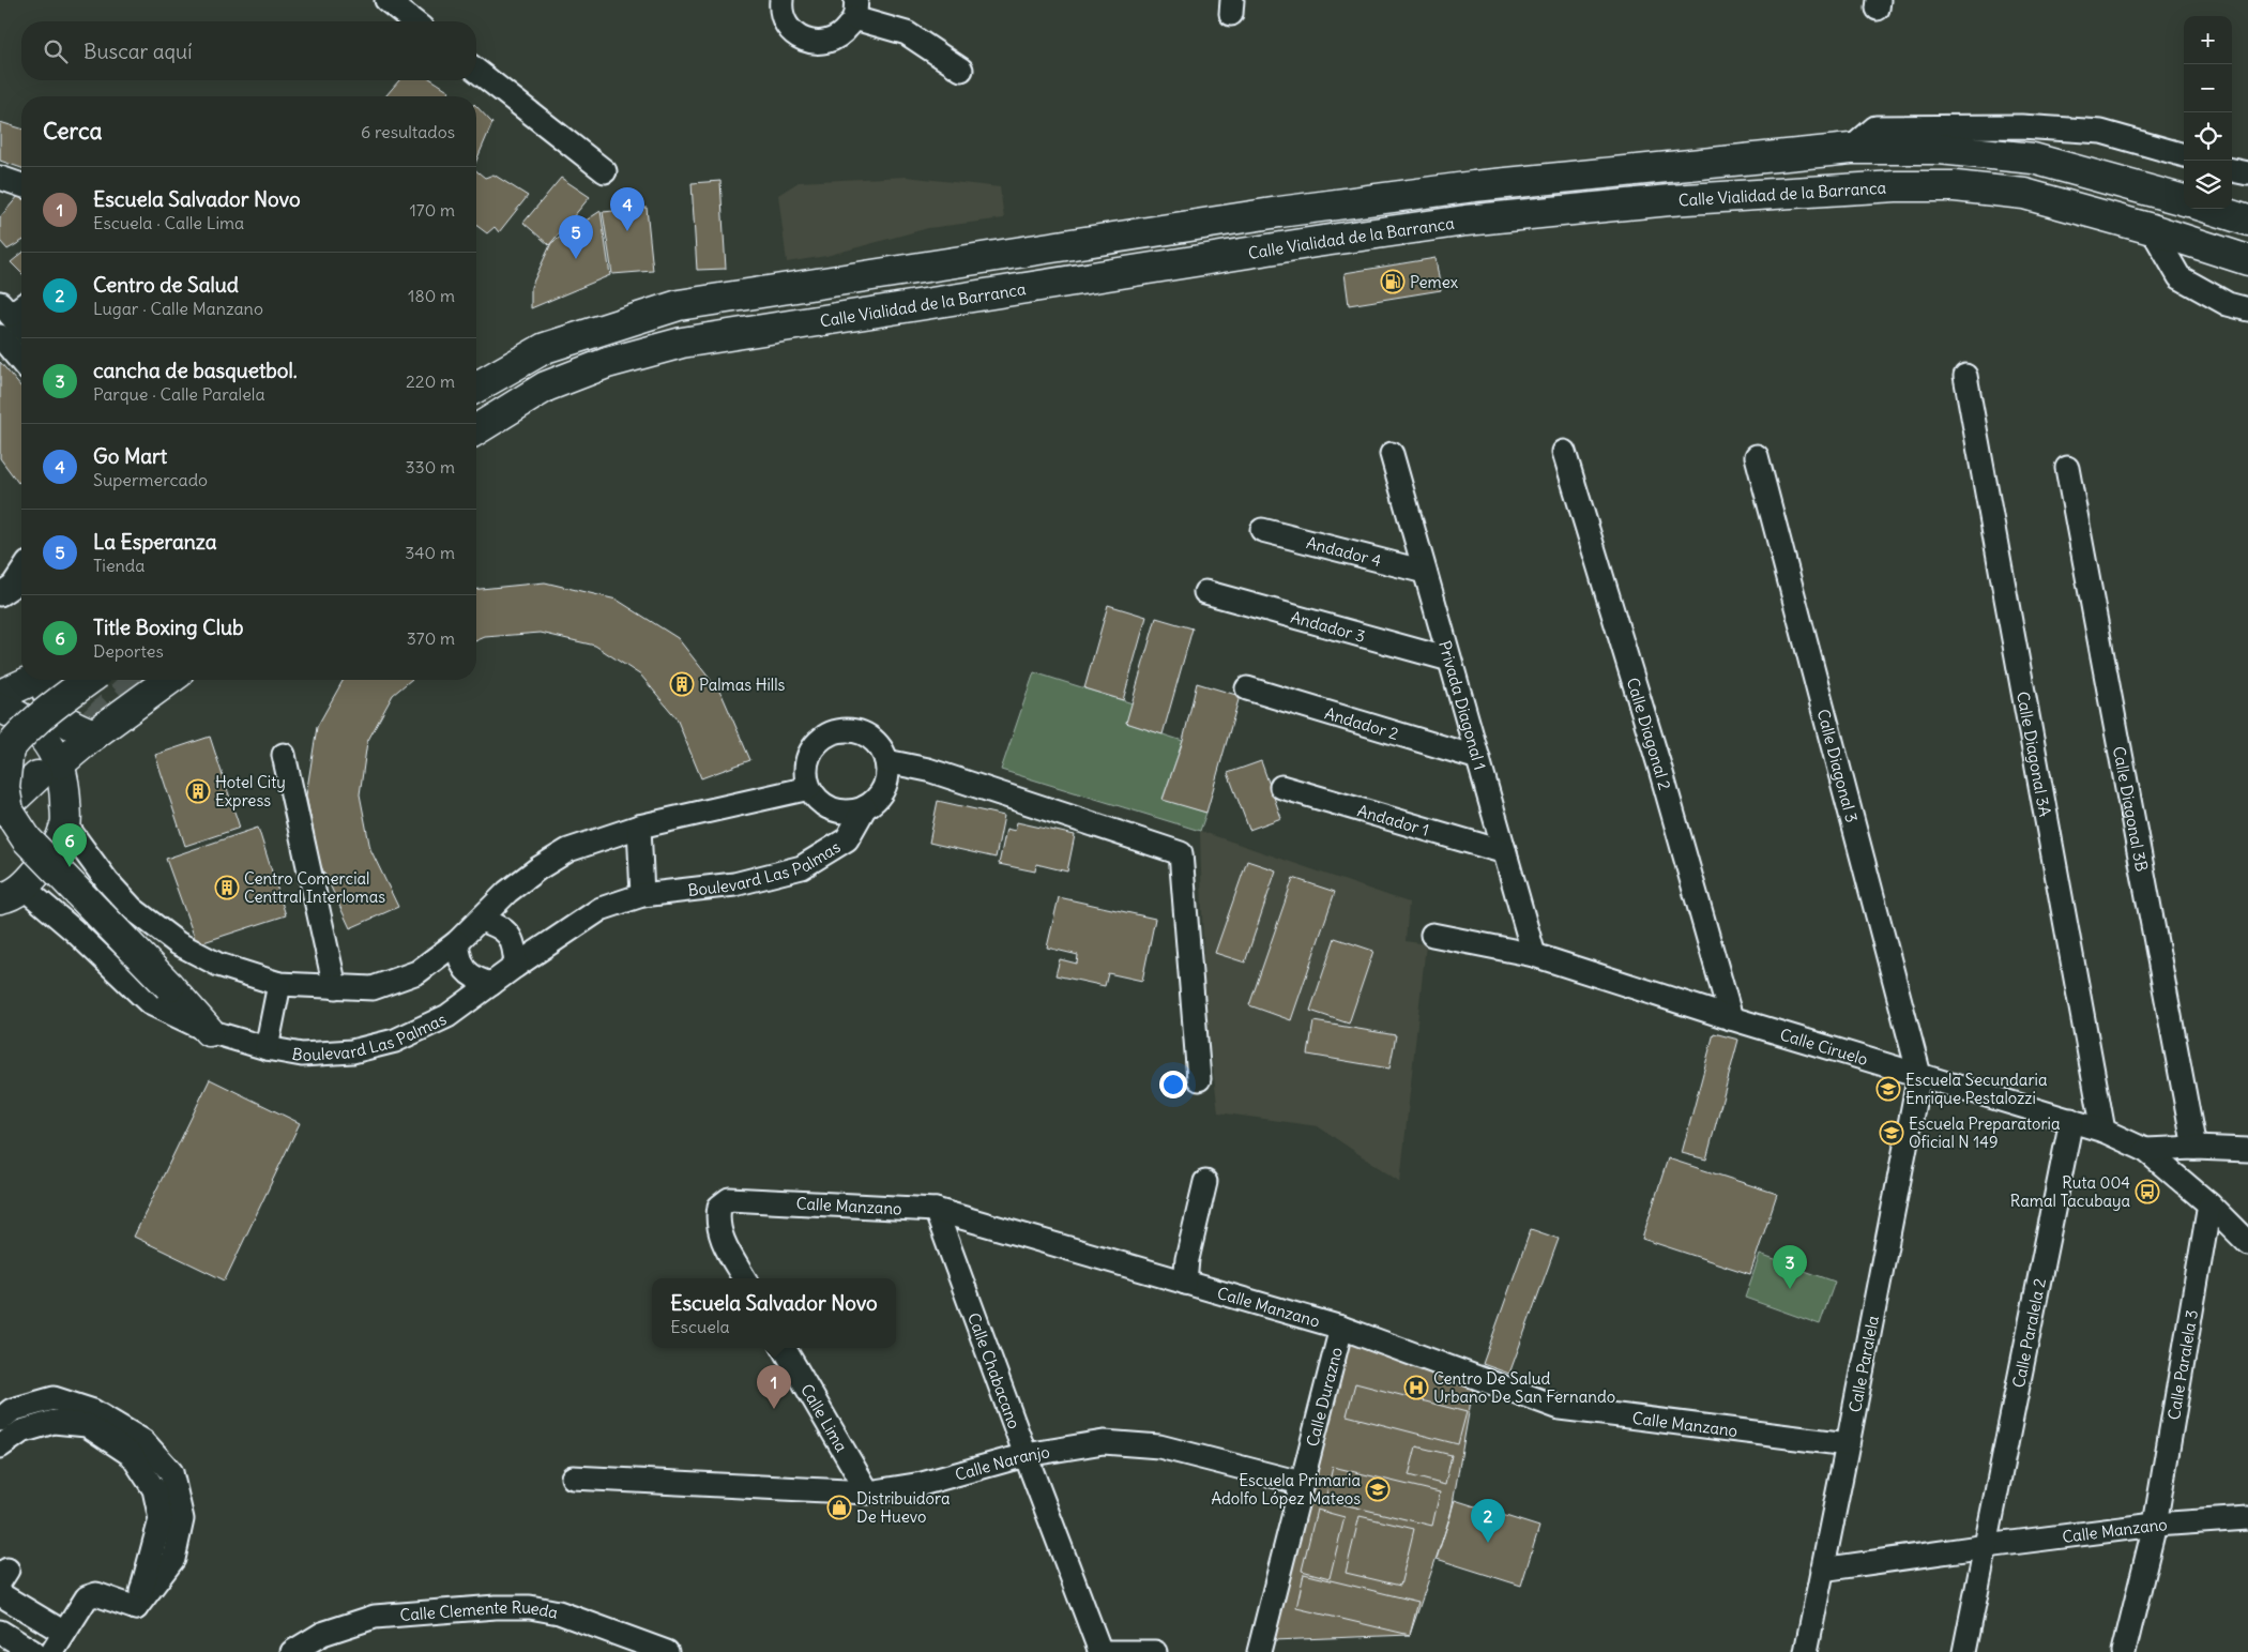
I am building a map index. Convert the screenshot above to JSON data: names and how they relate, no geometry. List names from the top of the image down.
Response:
{
  "streets": {
    "main road": ["Calle Vialidad de la Barranca"],
    "street": [
      "Andador 4",
      "Andador 3",
      "Privada Diagonal 1",
      "Andador 2",
      "Calle Diagonal 2",
      "Calle Diagonal 3A",
      "Calle Diagonal 3",
      "Calle Diagonal 3B",
      "Andador 1",
      "Boulevard Las Palmas",
      "Calle Ciruelo",
      "Calle Manzano",
      "Calle Paralela 2",
      "Calle Paralela",
      "Calle Paralela 3",
      "Calle Chabacano",
      "Calle Durazno",
      "Calle Lima",
      "Calle Naranjo",
      "Calle Clemente Rueda"
    ]
  },
  "crossings": [
    ["Andador 4", "Privada Diagonal 1"],
    ["Andador 3", "Privada Diagonal 1"],
    ["Privada Diagonal 1", "Andador 2"],
    ["Privada Diagonal 1", "Andador 1"],
    ["Privada Diagonal 1", "Calle Ciruelo"],
    ["Calle Diagonal 2", "Calle Ciruelo"],
    ["Calle Diagonal 3A", "Calle Ciruelo"],
    ["Calle Diagonal 3", "Calle Ciruelo"],
    ["Calle Diagonal 3", "Calle Paralela"],
    ["Calle Ciruelo", "Calle Paralela 2"],
    ["Calle Ciruelo", "Calle Paralela"],
    ["Calle Manzano", "Calle Paralela 2"],
    ["Calle Manzano", "Calle Paralela"],
    ["Calle Manzano", "Calle Paralela 3"],
    ["Calle Manzano", "Calle Chabacano"],
    ["Calle Manzano", "Calle Durazno"],
    ["Calle Chabacano", "Calle Naranjo"],
    ["Calle Durazno", "Calle Naranjo"],
    ["Calle Lima", "Calle Naranjo"]
  ],
  "places": {
    "fuel station": ["Pemex"],
    "building": ["Palmas Hills", "Hotel City Express", "Centro Comercial Centtral Interlomas"],
    "school or university": ["Escuela Secundaria Enrique Pestalozzi", "Escuela Preparatoria Oficial N 149", "Escuela Primaria Adolfo López Mateos"],
    "bus stop": ["Ruta 004 Ramal Tacubaya"],
    "hospital": ["Centro De Salud Urbano De San Fernando"],
    "shop": ["Distribuidora De Huevo"]
  },
  "page": {
    "map_buttons": ["+", "−"],
    "search": "Buscar aquí",
    "heading": ["Cerca", "6 resultados"],
    "list": [
      {
        "mark": "1",
        "name": "Escuela Salvador Novo",
        "note": "Escuela · Calle Lima",
        "value": "170 m"
      },
      {
        "mark": "2",
        "name": "Centro de Salud",
        "note": "Lugar · Calle Manzano",
        "value": "180 m"
      },
      {
        "mark": "3",
        "name": "cancha de basquetbol.",
        "note": "Parque · Calle Paralela",
        "value": "220 m"
      },
      {
        "mark": "4",
        "name": "Go Mart",
        "note": "Supermercado",
        "value": "330 m"
      },
      {
        "mark": "5",
        "name": "La Esperanza",
        "note": "Tienda",
        "value": "340 m"
      },
      {
        "mark": "6",
        "name": "Title Boxing Club",
        "note": "Deportes",
        "value": "370 m"
      }
    ],
    "pins": [
      "4",
      "5",
      "6",
      "3",
      "1",
      "2"
    ],
    "popup": ["Escuela Salvador Novo", "Escuela"]
  }
}
